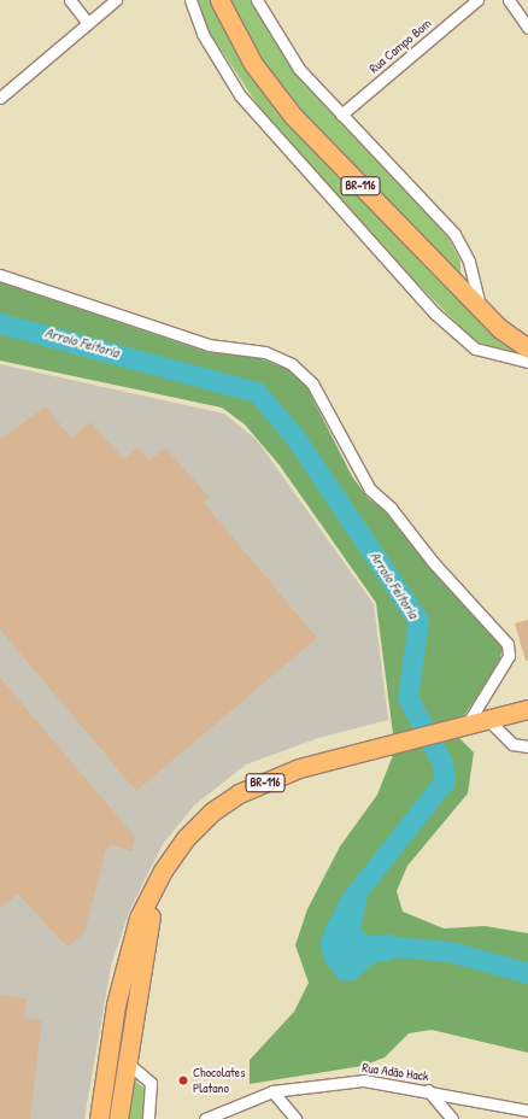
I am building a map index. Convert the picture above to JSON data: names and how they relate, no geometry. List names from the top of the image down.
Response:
{
  "streets": {
    "main road": ["BR-116"],
    "street": ["Rua Campo Bom", "Rua Adão Hack"]
  },
  "water": ["Arroio Feitoria"],
  "places": ["Chocolates Platano"]
}
